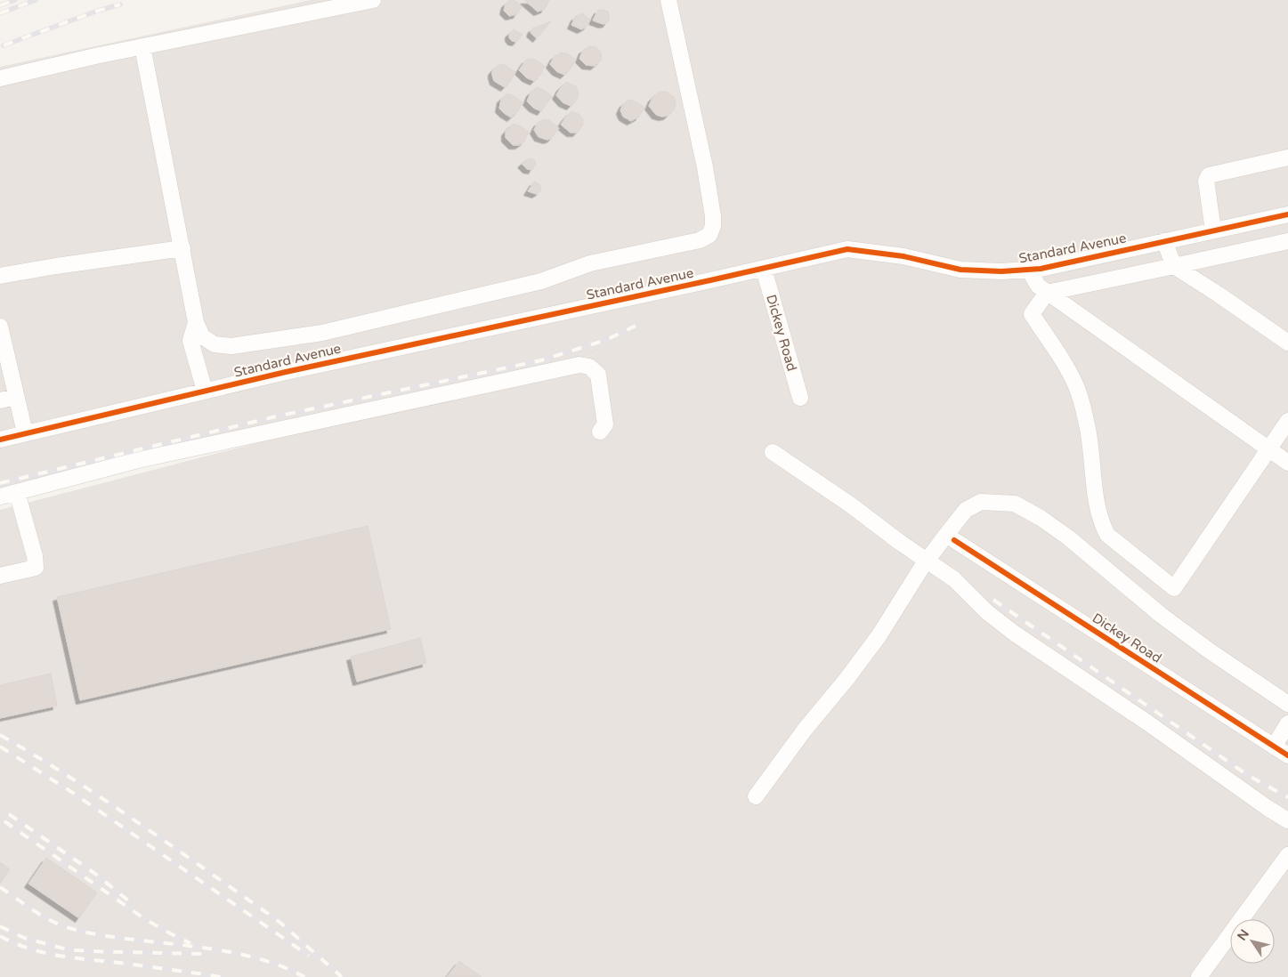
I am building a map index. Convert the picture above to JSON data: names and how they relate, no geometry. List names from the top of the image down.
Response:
{
  "streets": {
    "street": ["Standard Avenue", "Dickey Road"]
  },
  "crossings": [
    ["Standard Avenue", "Dickey Road"]
  ],
  "north": "top left"
}
